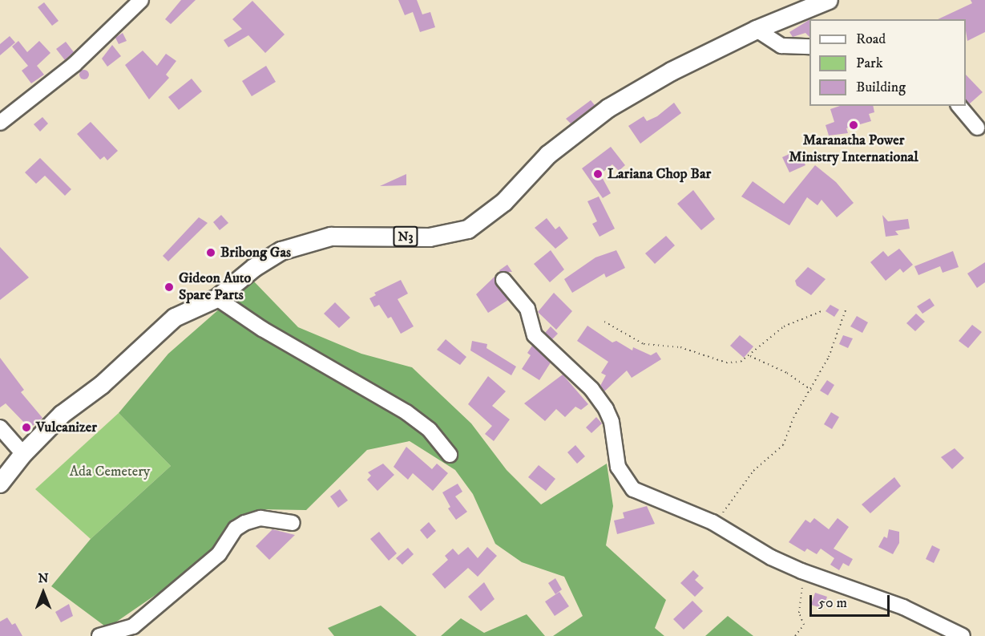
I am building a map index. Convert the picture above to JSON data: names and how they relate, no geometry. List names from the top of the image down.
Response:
{
  "streets": {
    "main road": ["N3"]
  },
  "parks": ["Ada Cemetery"],
  "places": [
    "Maranatha Power Ministry International",
    "Lariana Chop Bar",
    "Bribong Gas",
    "Gideon Auto Spare Parts",
    "Vulcanizer"
  ],
  "legend": ["Road", "Park", "Building"],
  "scale_bar": "50 m",
  "north": "top"
}
